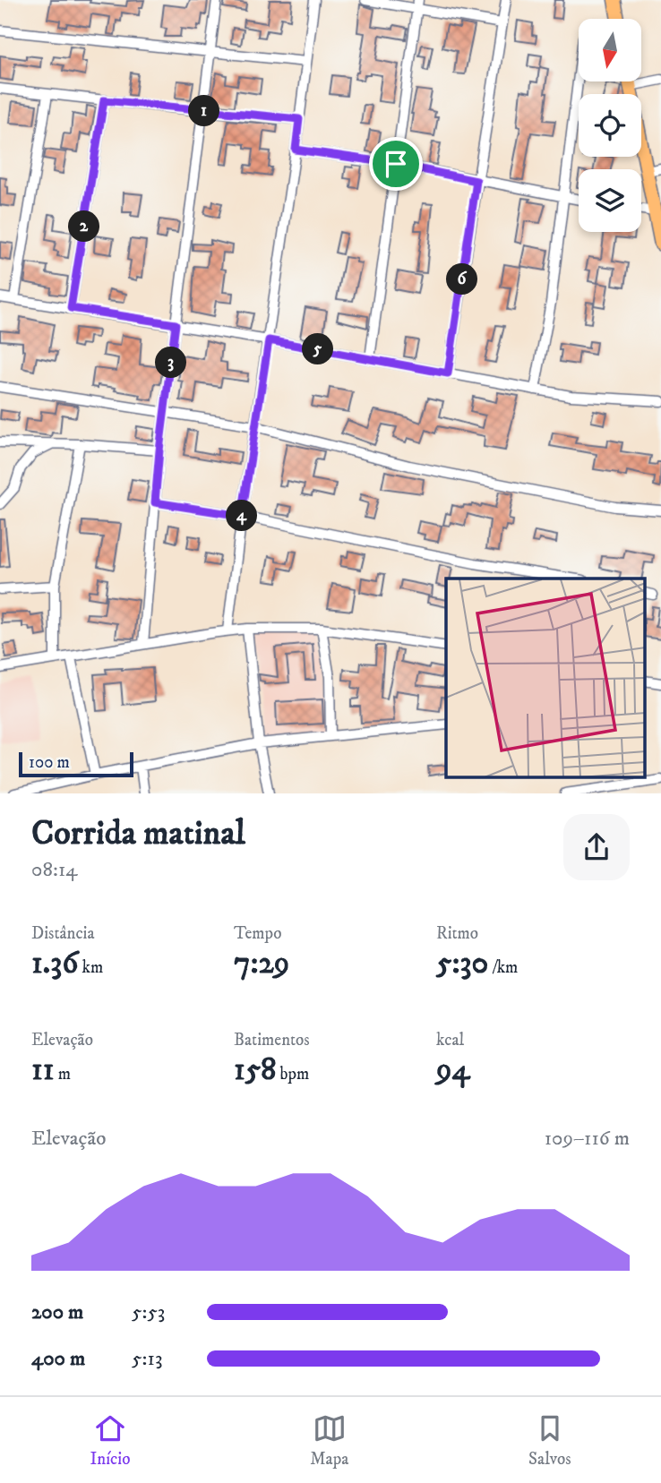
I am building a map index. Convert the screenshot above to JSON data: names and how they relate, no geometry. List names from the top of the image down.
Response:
{
  "scale_bar": "100 m",
  "north": "bottom",
  "page": {
    "pins": [
      "1",
      "2",
      "6",
      "5",
      "3",
      "4"
    ],
    "scale": "100 m",
    "heading": ["Corrida matinal", "08:14"],
    "stats": [
      ["Distância", "1.36 km"],
      ["Tempo", "7:29"],
      ["Ritmo", "5:30 /km"],
      ["Elevação", "11 m"],
      ["Batimentos", "158 bpm"],
      ["kcal", "94"]
    ],
    "chart": ["Elevação", "109–116 m"],
    "list": [
      {
        "name": "200 m",
        "note": "5:53"
      },
      {
        "name": "400 m",
        "note": "5:13"
      }
    ],
    "tabs": ["Início", "Mapa", "Salvos"]
  }
}
